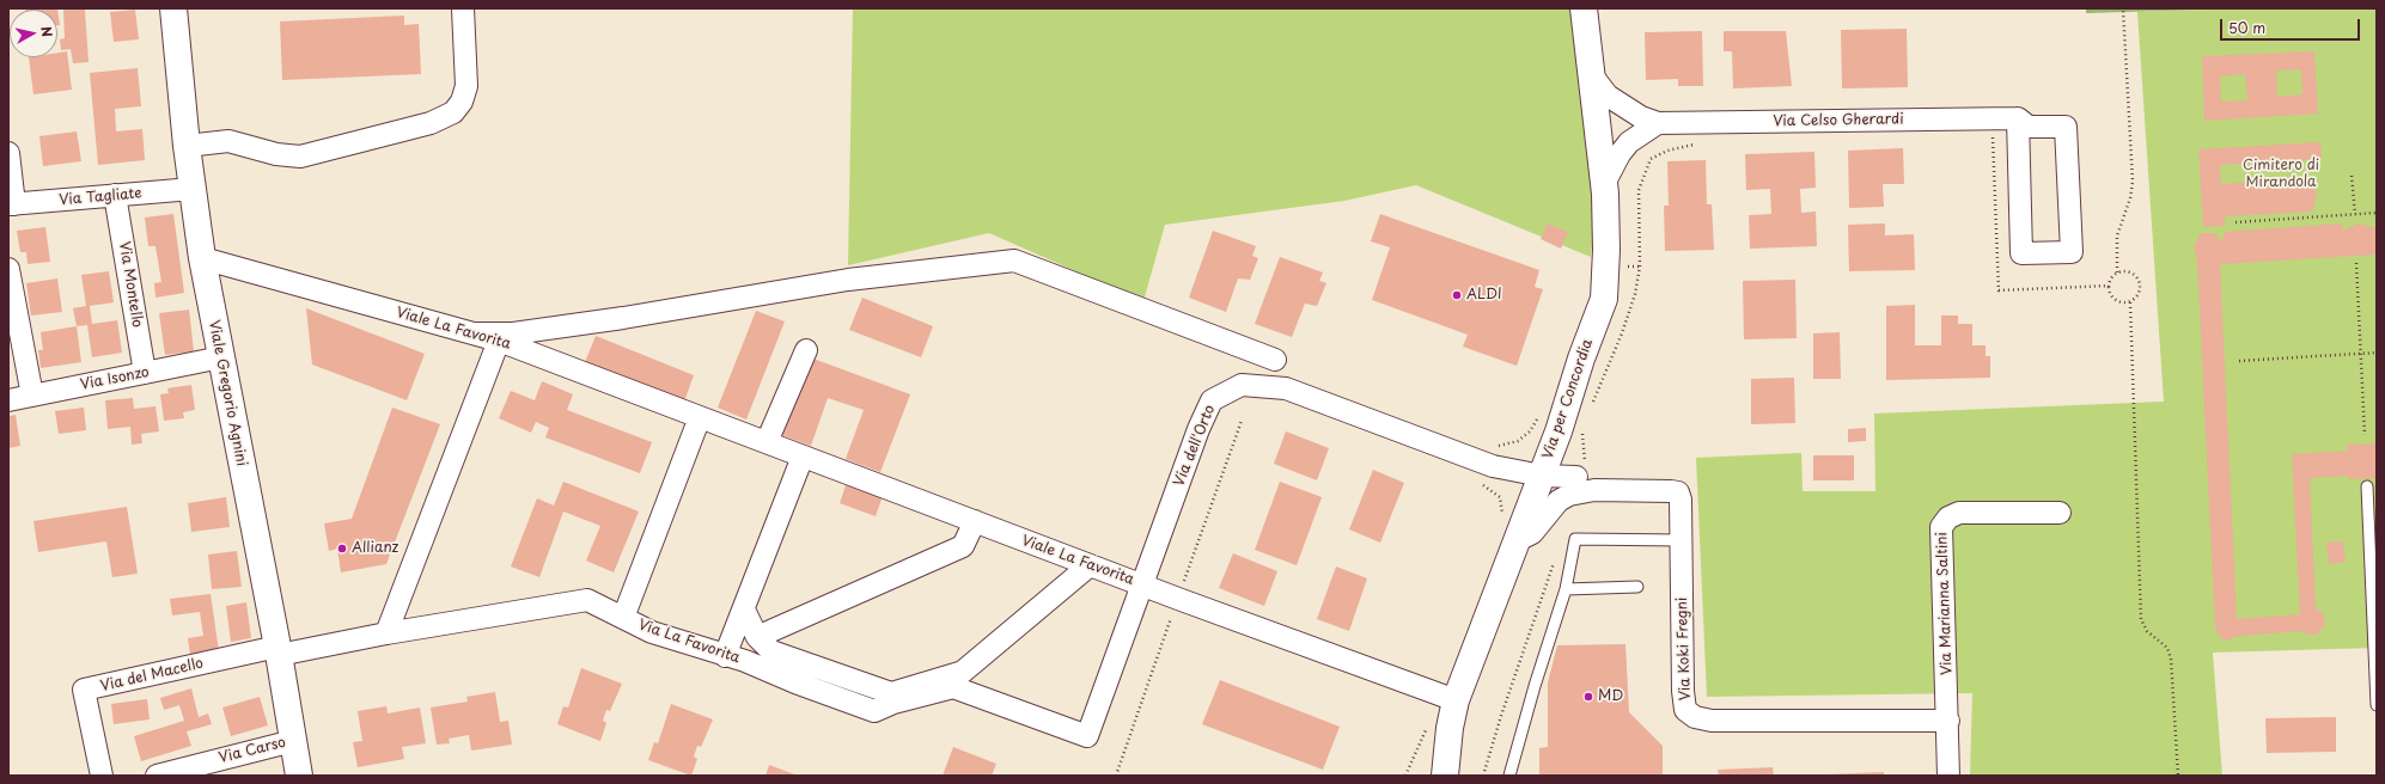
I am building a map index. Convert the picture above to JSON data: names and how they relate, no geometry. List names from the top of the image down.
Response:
{
  "streets": {
    "main road": ["Viale Gregorio Agnini", "Via per Concordia"],
    "street": [
      "Via Celso Gherardi",
      "Via Tagliate",
      "Via Montello",
      "Viale La Favorita",
      "Via Isonzo",
      "Via dell'Orto",
      "Via Marianna Saltini",
      "Via La Favorita",
      "Via Koki Fregni",
      "Via del Macello",
      "Via Carso"
    ]
  },
  "crossings": [
    ["Via Celso Gherardi", "Via per Concordia"],
    ["Via Tagliate", "Via Montello"],
    ["Via Tagliate", "Viale Gregorio Agnini"],
    ["Via Montello", "Via Isonzo"],
    ["Viale La Favorita", "Viale Gregorio Agnini"],
    ["Viale La Favorita", "Via per Concordia"],
    ["Viale La Favorita", "Via dell'Orto"],
    ["Via Isonzo", "Viale Gregorio Agnini"],
    ["Viale Gregorio Agnini", "Via La Favorita"],
    ["Viale Gregorio Agnini", "Via del Macello"],
    ["Viale Gregorio Agnini", "Via Carso"],
    ["Via per Concordia", "Via dell'Orto"],
    ["Via dell'Orto", "Via La Favorita"],
    ["Via dell'Orto", "Via Koki Fregni"],
    ["Via Marianna Saltini", "Via Koki Fregni"],
    ["Via La Favorita", "Via del Macello"]
  ],
  "parks": ["Cimitero di Mirandola"],
  "places": ["ALDI", "Allianz", "MD"],
  "scale_bar": "50 m",
  "north": "right"
}
